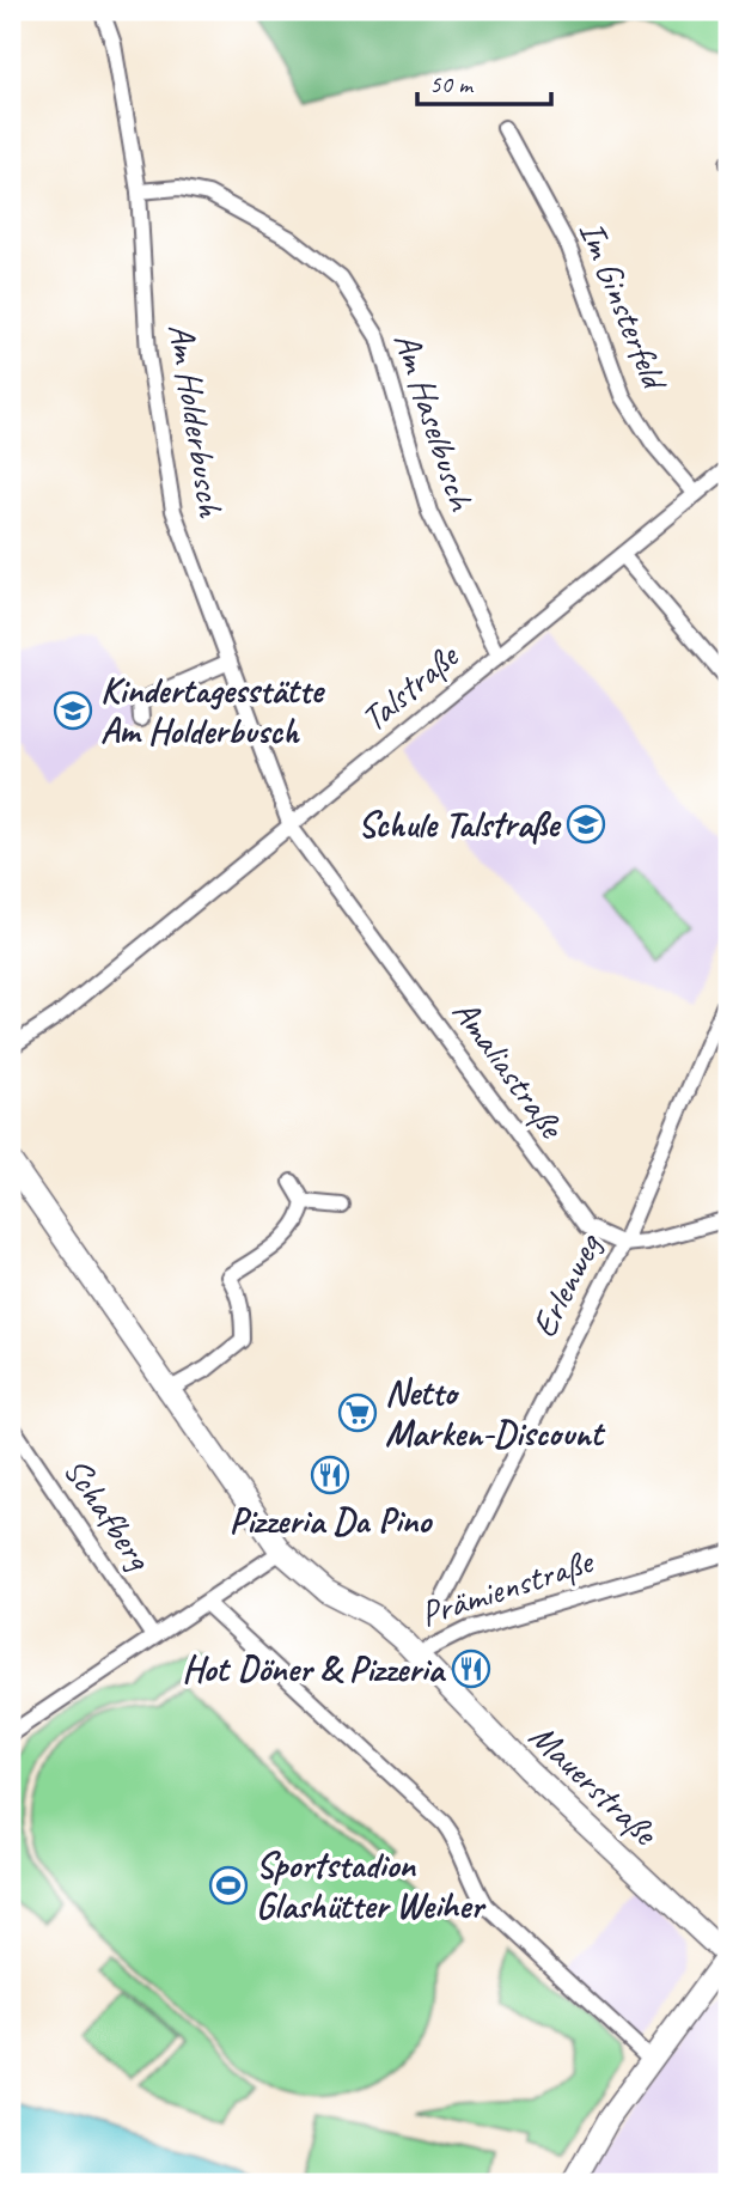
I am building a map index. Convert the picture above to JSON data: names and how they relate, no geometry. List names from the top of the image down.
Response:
{
  "streets": {
    "street": [
      "Im Ginsterfeld",
      "Am Holderbusch",
      "Am Haselbusch",
      "Talstraße",
      "Amaliastraße",
      "Erlenweg",
      "Schafberg",
      "Prämienstraße",
      "Mauerstraße"
    ]
  },
  "crossings": [
    ["Im Ginsterfeld", "Talstraße"],
    ["Am Holderbusch", "Am Haselbusch"],
    ["Am Holderbusch", "Talstraße"],
    ["Am Holderbusch", "Amaliastraße"],
    ["Am Haselbusch", "Talstraße"],
    ["Talstraße", "Amaliastraße"],
    ["Amaliastraße", "Erlenweg"],
    ["Prämienstraße", "Mauerstraße"]
  ],
  "places": {
    "school or university": ["Kindertagesstätte Am Holderbusch", "Schule Talstraße"],
    "supermarket": ["Netto Marken-Discount"],
    "restaurant": ["Pizzeria Da Pino", "Hot Döner & Pizzeria"],
    "sports": ["Sportstadion Glashütter Weiher"]
  },
  "scale_bar": "50 m"
}
